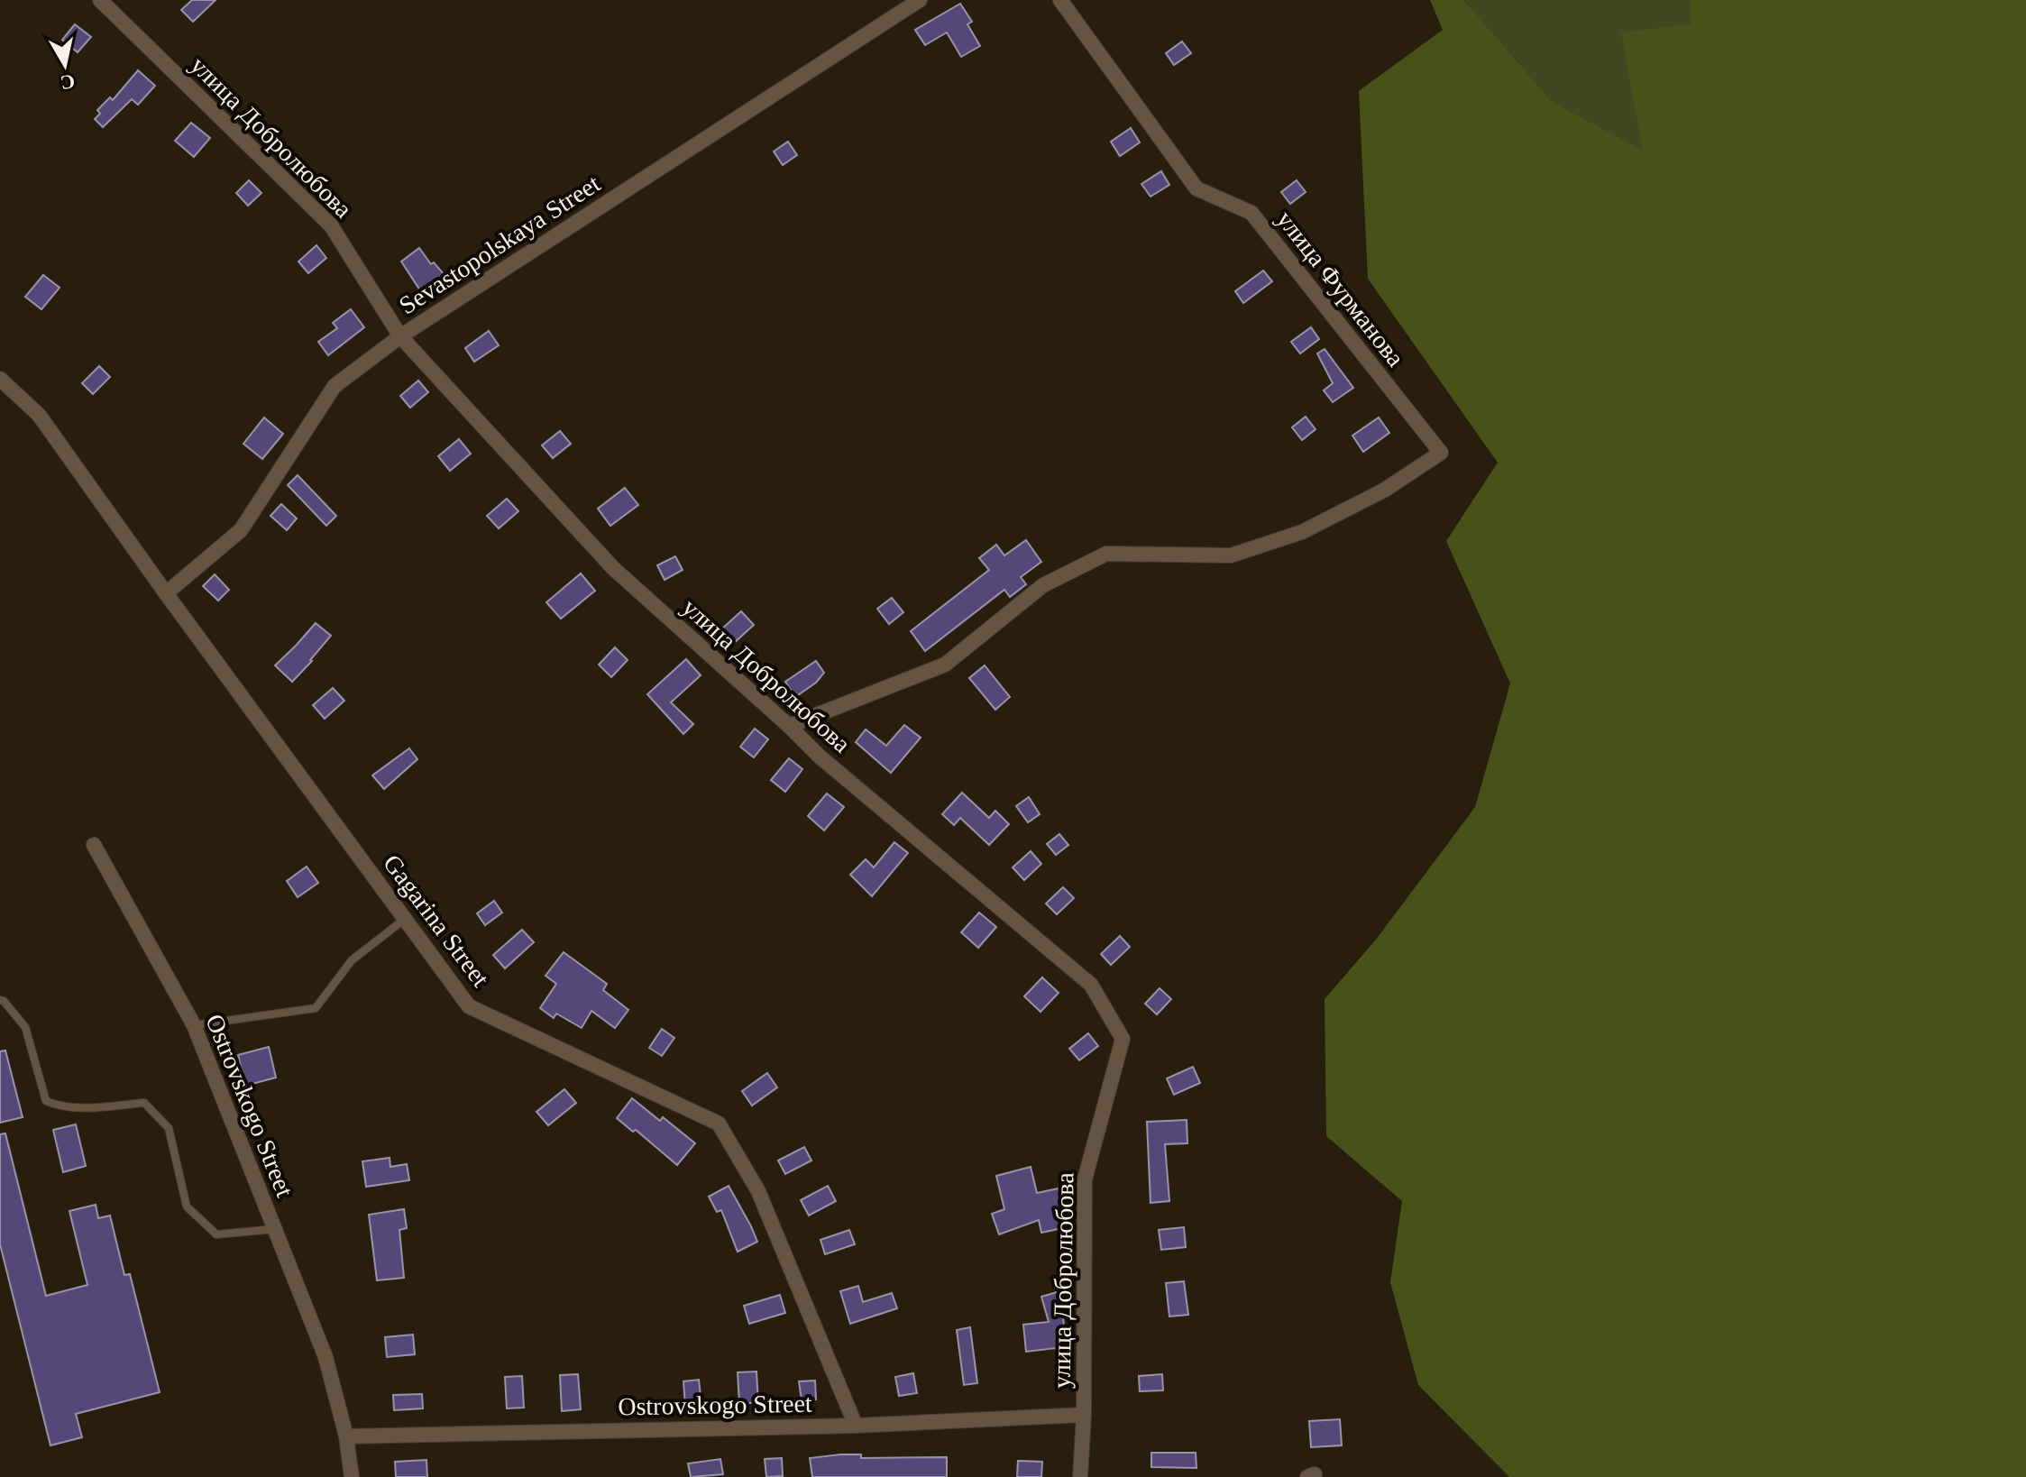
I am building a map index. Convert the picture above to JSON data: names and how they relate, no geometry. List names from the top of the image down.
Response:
{
  "streets": {
    "street": [
      "улица Добролюбова",
      "Sevastopolskaya Street",
      "улица Фурманова",
      "Gagarina Street",
      "Ostrovskogo Street"
    ]
  },
  "crossings": [
    ["улица Добролюбова", "Sevastopolskaya Street"],
    ["улица Добролюбова", "улица Фурманова"],
    ["улица Добролюбова", "Ostrovskogo Street"],
    ["Sevastopolskaya Street", "Gagarina Street"],
    ["Gagarina Street", "Ostrovskogo Street"]
  ],
  "north": "bottom"
}
